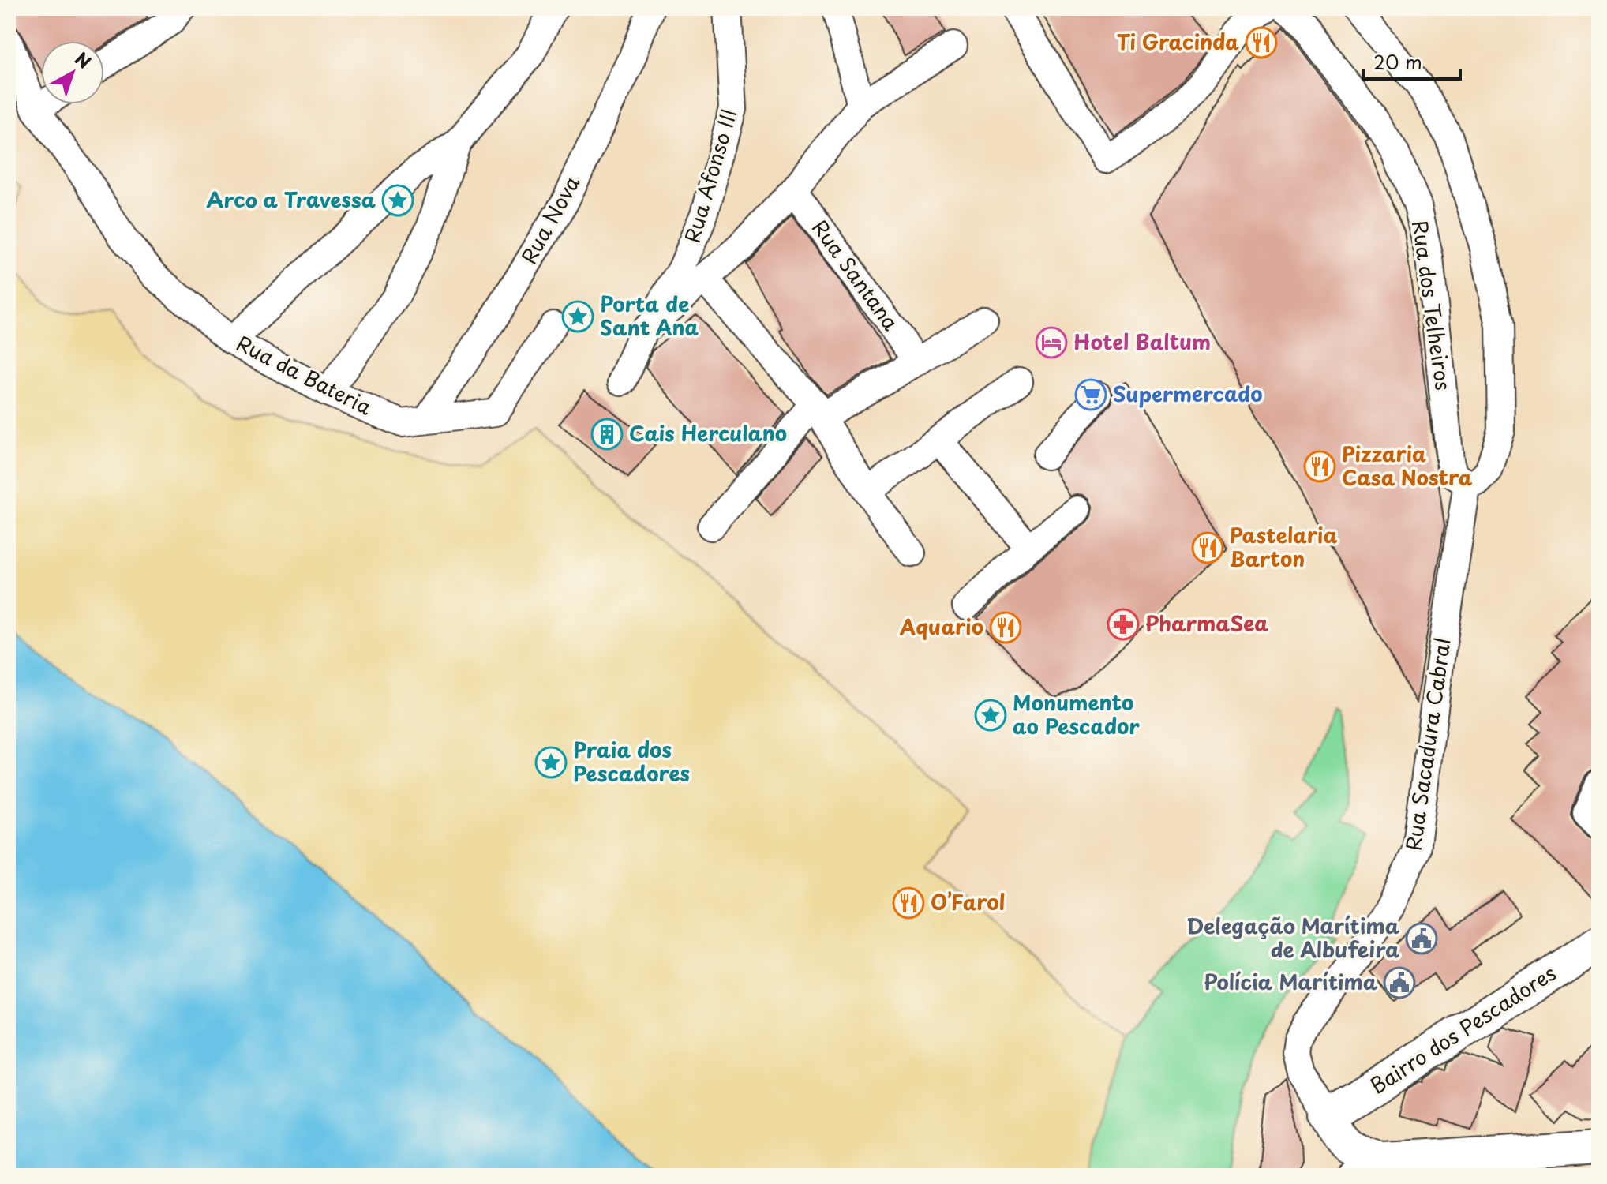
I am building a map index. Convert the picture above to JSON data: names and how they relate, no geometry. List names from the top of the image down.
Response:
{
  "streets": {
    "street": [
      "Rua Afonso III",
      "Rua Nova",
      "Rua Santana",
      "Rua dos Telheiros",
      "Rua da Bateria",
      "Rua Sacadura Cabral",
      "Bairro dos Pescadores"
    ]
  },
  "crossings": [
    ["Rua Nova", "Rua da Bateria"],
    ["Rua dos Telheiros", "Rua Sacadura Cabral"],
    ["Rua Sacadura Cabral", "Bairro dos Pescadores"]
  ],
  "places": {
    "restaurant": [
      "Ti Gracinda",
      "Pizzaria Casa Nostra",
      "Pastelaria Barton",
      "Aquario",
      "O’Farol"
    ],
    "place": [
      "Arco a Travessa",
      "Porta de Sant Ana",
      "Monumento ao Pescador",
      "Praia dos Pescadores"
    ],
    "hotel": ["Hotel Baltum"],
    "supermarket": ["Supermercado"],
    "building": ["Cais Herculano"],
    "pharmacy": ["PharmaSea"],
    "public building": ["Delegação Marítima de Albufeira", "Polícia Marítima"]
  },
  "scale_bar": "20 m",
  "north": "top right"
}
